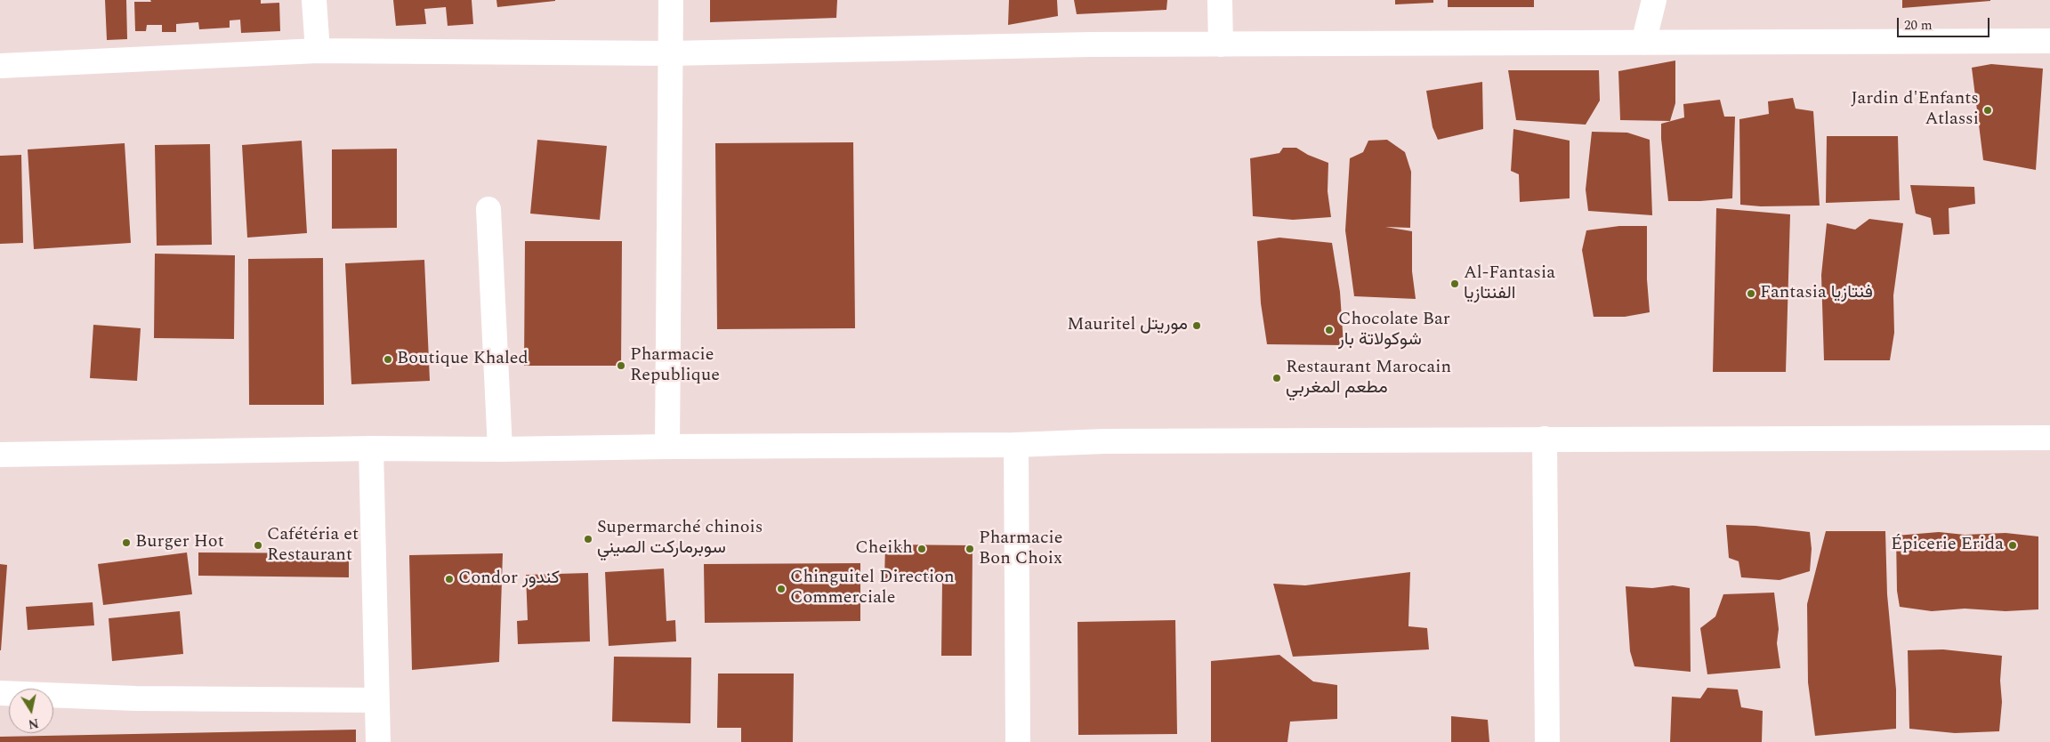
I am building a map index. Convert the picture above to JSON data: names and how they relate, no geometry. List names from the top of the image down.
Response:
{
  "places": [
    "Jardin d'Enfants Atlassi",
    "Al-Fantasia الفنتازيا",
    "Fantasia فنتازيا",
    "Mauritel موريتل",
    "Chocolate Bar شوكولاتة بار",
    "Boutique Khaled",
    "Pharmacie Republique",
    "Restaurant Marocain مطعم المغربي",
    "Supermarché chinois سوبرماركت الصيني",
    "Burger Hot",
    "Cafétéria et Restaurant",
    "Épicerie Erida",
    "Cheikh",
    "Pharmacie Bon Choix",
    "Condor كندور",
    "Chinguitel Direction Commerciale"
  ],
  "scale_bar": "20 m",
  "north": "bottom"
}
